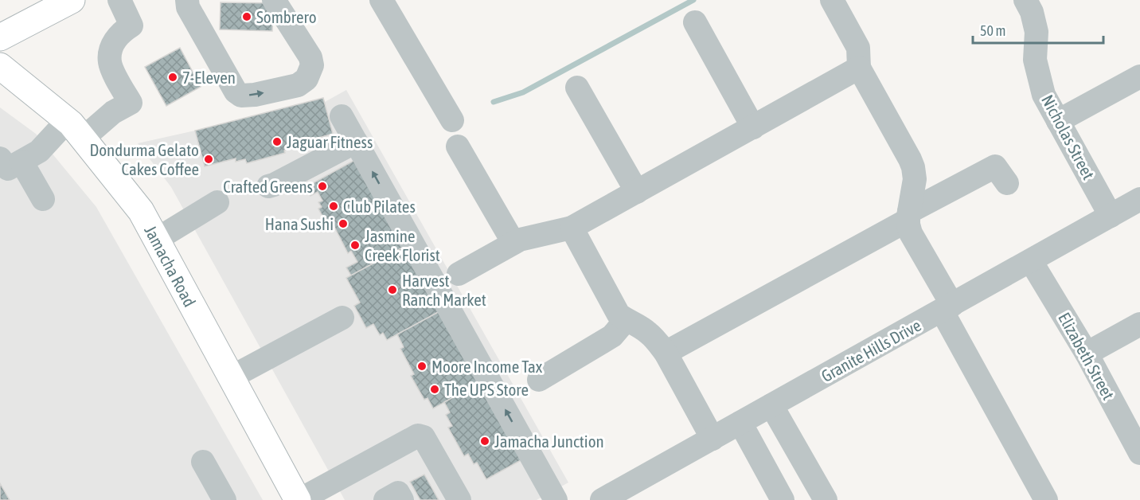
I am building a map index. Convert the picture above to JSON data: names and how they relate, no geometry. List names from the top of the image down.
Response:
{
  "streets": {
    "main road": ["Jamacha Road"],
    "street": ["Nicholas Street", "Granite Hills Drive", "Elizabeth Street"]
  },
  "crossings": [
    ["Nicholas Street", "Granite Hills Drive"],
    ["Granite Hills Drive", "Elizabeth Street"]
  ],
  "places": [
    "Sombrero",
    "7-Eleven",
    "Jaguar Fitness",
    "Dondurma Gelato Cakes Coffee",
    "Crafted Greens",
    "Club Pilates",
    "Hana Sushi",
    "Jasmine Creek Florist",
    "Harvest Ranch Market",
    "Moore Income Tax",
    "The UPS Store",
    "Jamacha Junction"
  ],
  "scale_bar": "50 m"
}
